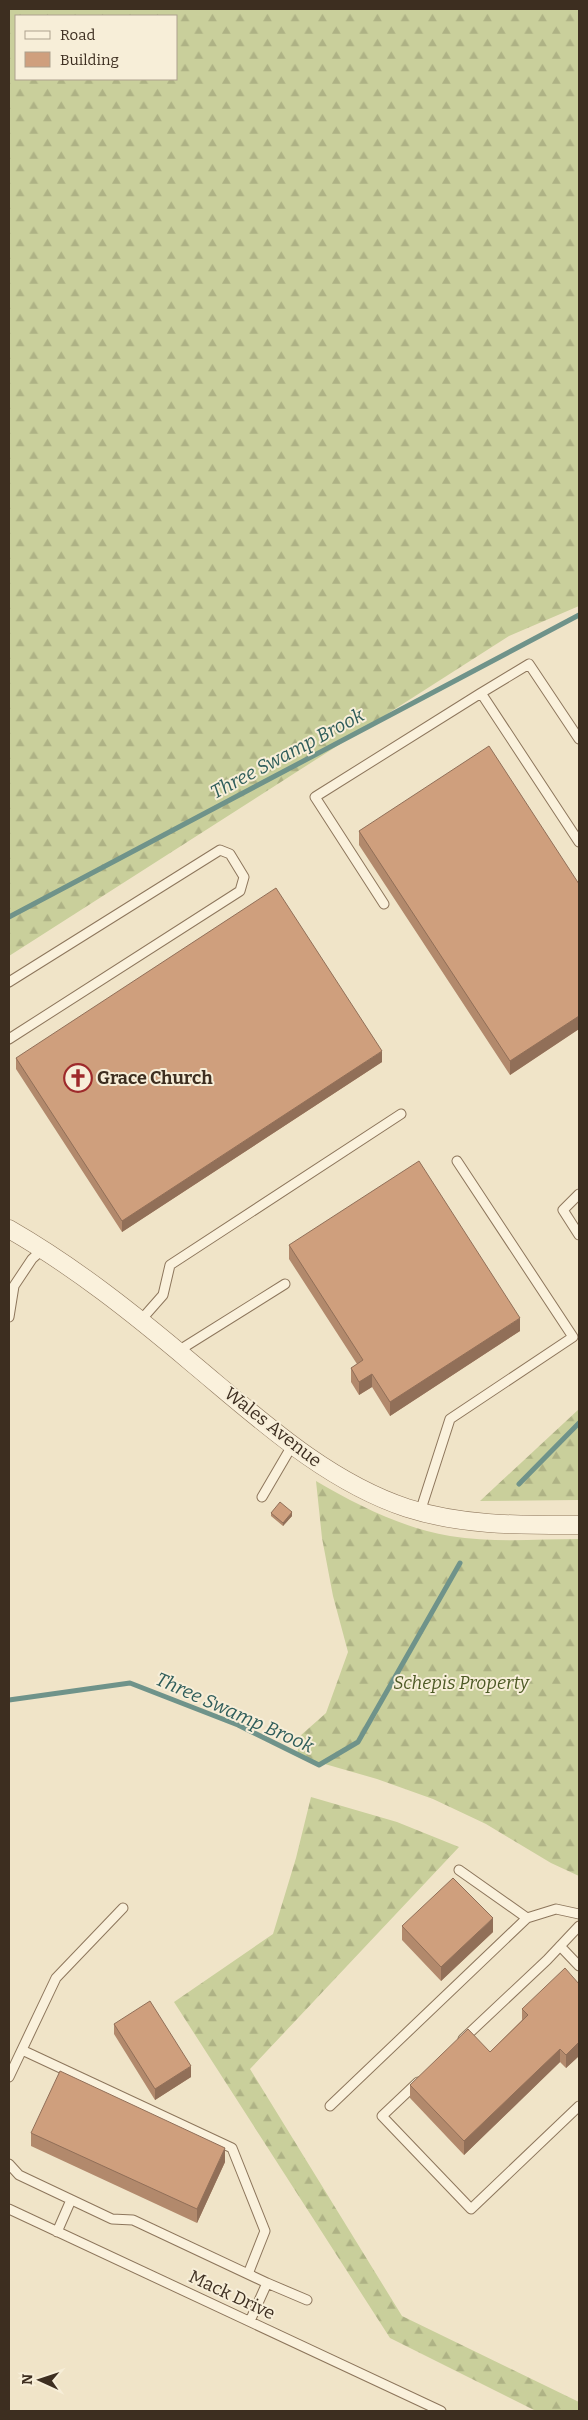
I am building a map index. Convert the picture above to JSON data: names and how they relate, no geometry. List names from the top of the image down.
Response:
{
  "streets": {
    "street": ["Wales Avenue"],
    "lane": ["Mack Drive"]
  },
  "water": ["Three Swamp Brook"],
  "parks": ["Schepis Property"],
  "places": {
    "church": ["Grace Church"]
  },
  "legend": ["Road", "Building"],
  "north": "left"
}
